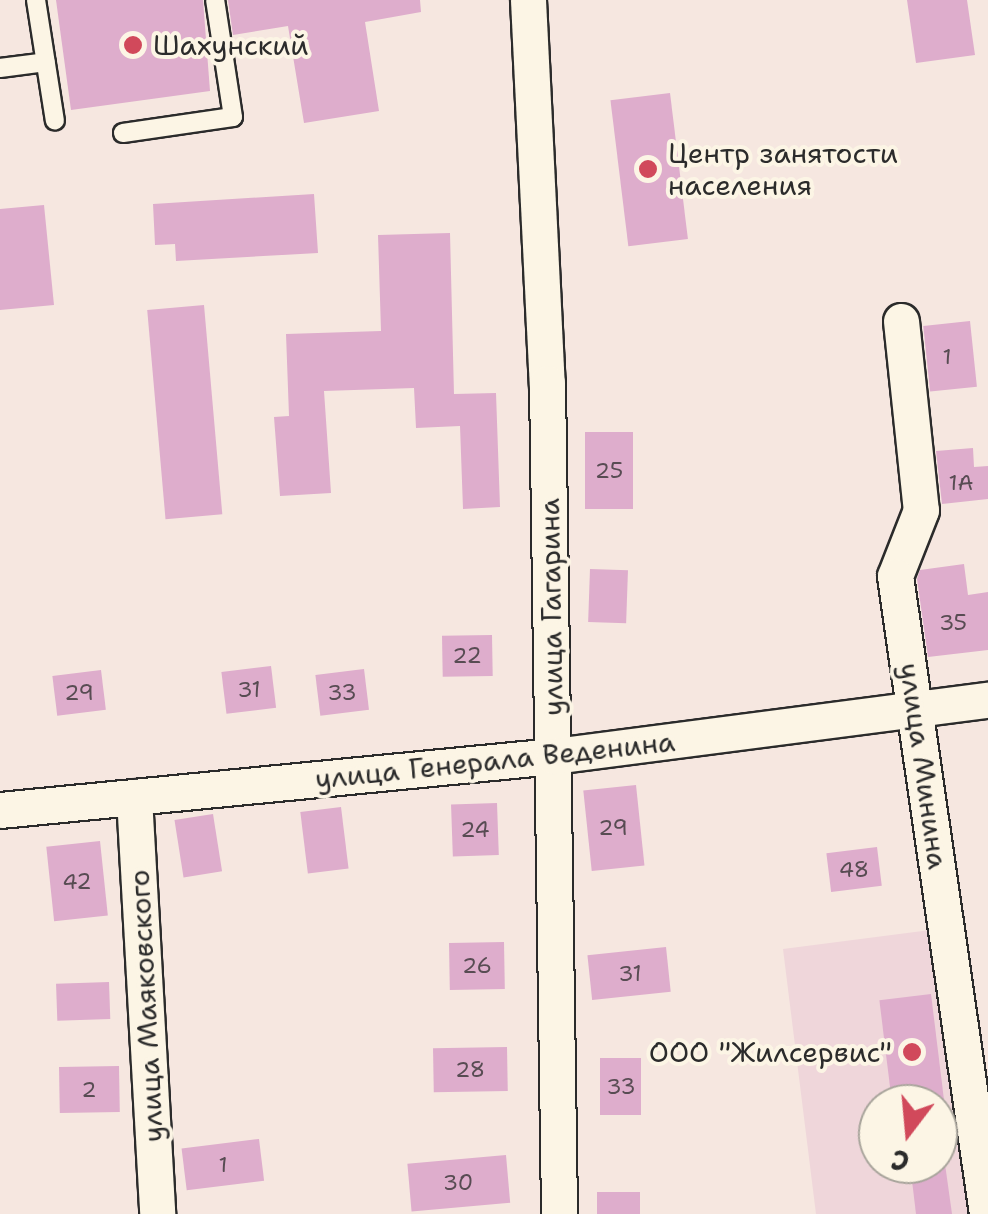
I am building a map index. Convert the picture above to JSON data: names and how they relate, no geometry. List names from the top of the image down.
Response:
{
  "streets": {
    "street": [
      "улица Гагарина",
      "улица Генерала Веденина",
      "улица Минина",
      "улица Маяковского"
    ]
  },
  "crossings": [
    ["улица Гагарина", "улица Генерала Веденина"],
    ["улица Генерала Веденина", "улица Минина"],
    ["улица Генерала Веденина", "улица Маяковского"]
  ],
  "places": ["Шахунский", "Центр занятости населения", "ООО \"Жилсервис\""],
  "house_numbers": [
    "1",
    "25",
    "1А",
    "35",
    "22",
    "31",
    "29",
    "33",
    "29",
    "24",
    "48",
    "42",
    "26",
    "31",
    "28",
    "33",
    "2",
    "1",
    "30"
  ],
  "north": "bottom"
}
